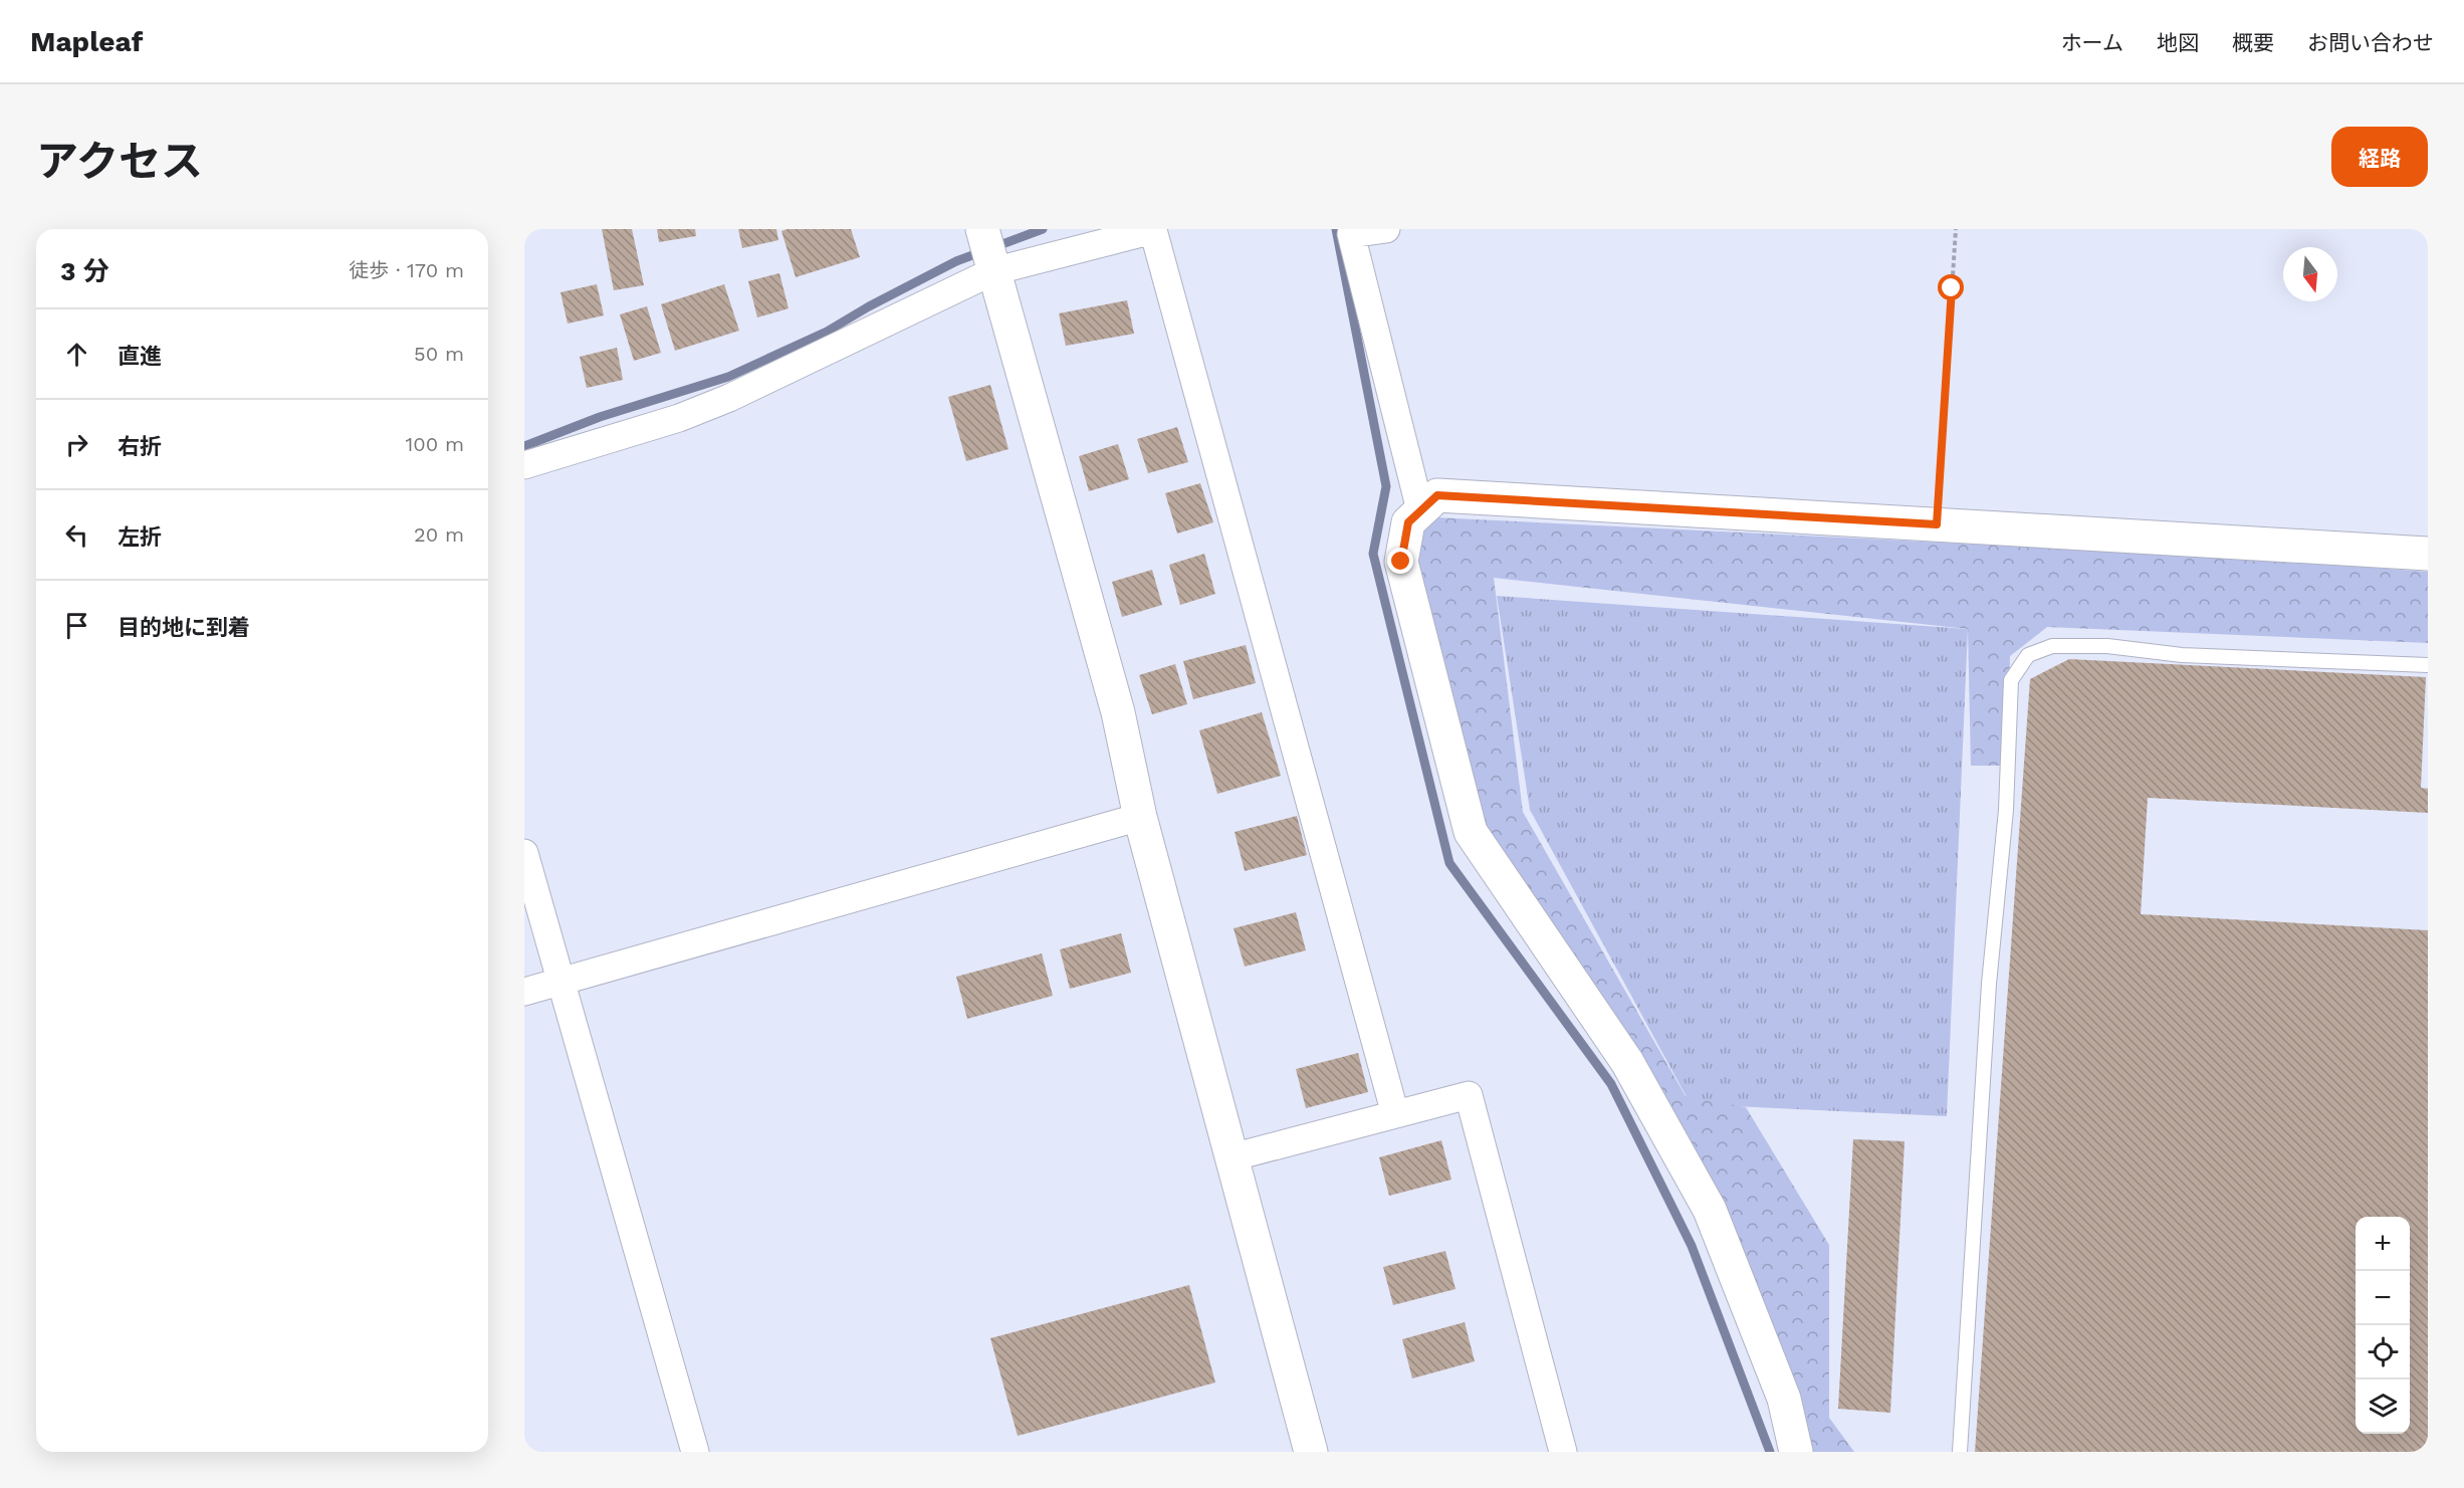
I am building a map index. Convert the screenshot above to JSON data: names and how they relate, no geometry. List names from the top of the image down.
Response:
{
  "north": "bottom",
  "page": {
    "header": "Mapleaf",
    "nav": [
      "ホーム",
      "地図",
      "概要",
      "お問い合わせ"
    ],
    "title": "アクセス",
    "buttons": "経路",
    "heading": ["3 分", "徒歩 · 170 m"],
    "list": [
      ["直進", "50 m"],
      ["右折", "100 m"],
      ["左折", "20 m"],
      "目的地に到着"
    ],
    "map_buttons": ["+", "−"]
  }
}
